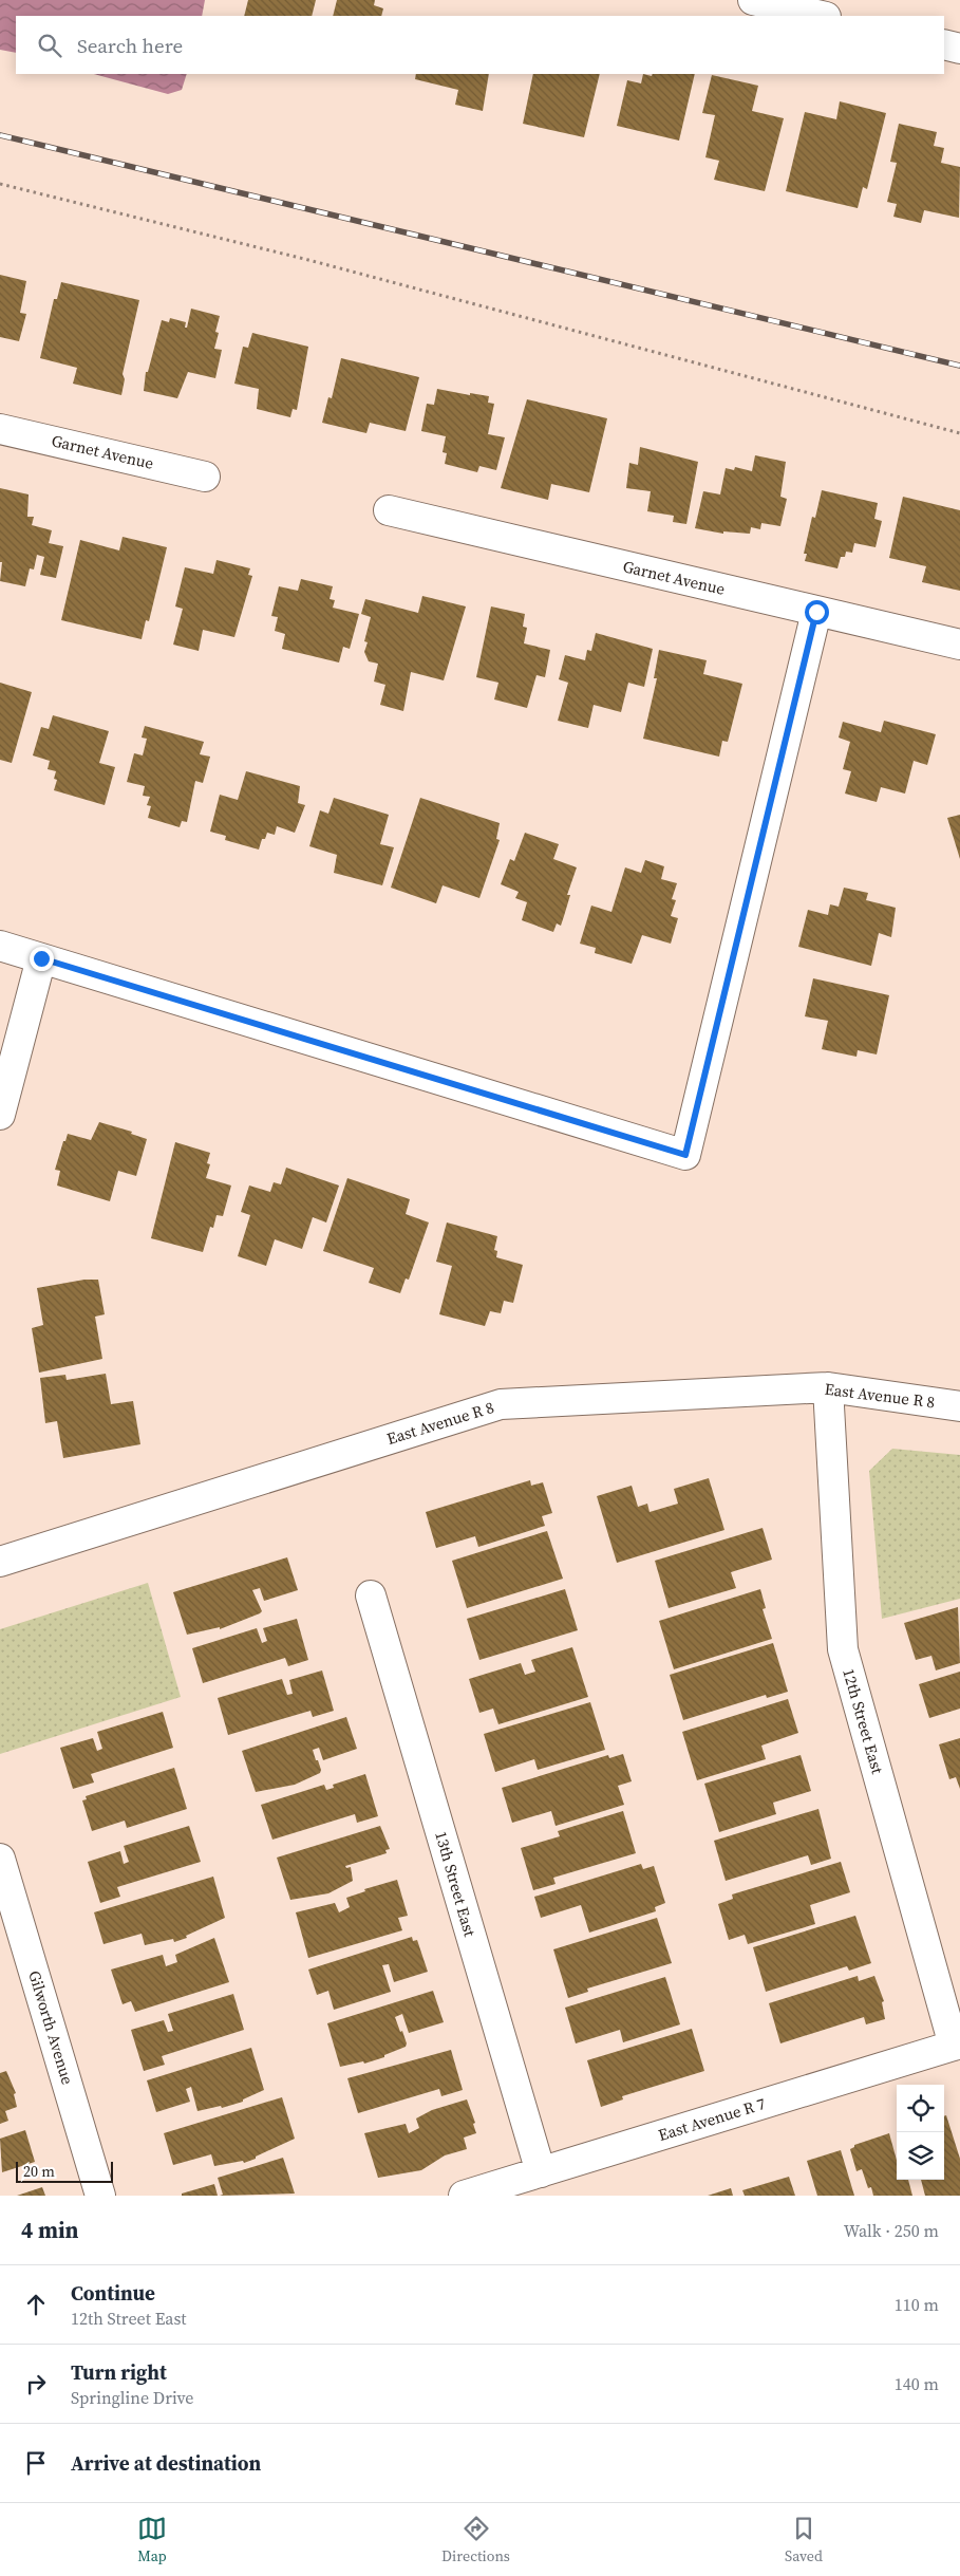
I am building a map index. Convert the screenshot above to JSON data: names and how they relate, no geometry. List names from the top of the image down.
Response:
{
  "streets": {
    "street": [
      "Garnet Avenue",
      "East Avenue R 8",
      "12th Street East",
      "13th Street East",
      "Gilworth Avenue",
      "East Avenue R 7"
    ]
  },
  "crossings": [
    ["East Avenue R 8", "12th Street East"],
    ["12th Street East", "East Avenue R 7"],
    ["13th Street East", "East Avenue R 7"]
  ],
  "scale_bar": "20 m",
  "page": {
    "search": "Search here",
    "scale": "20 m",
    "heading": ["4 min", "Walk · 250 m"],
    "list": [
      ["Continue", "12th Street East", "110 m"],
      ["Turn right", "Springline Drive", "140 m"],
      "Arrive at destination"
    ],
    "nav": ["Map", "Directions", "Saved"]
  }
}
